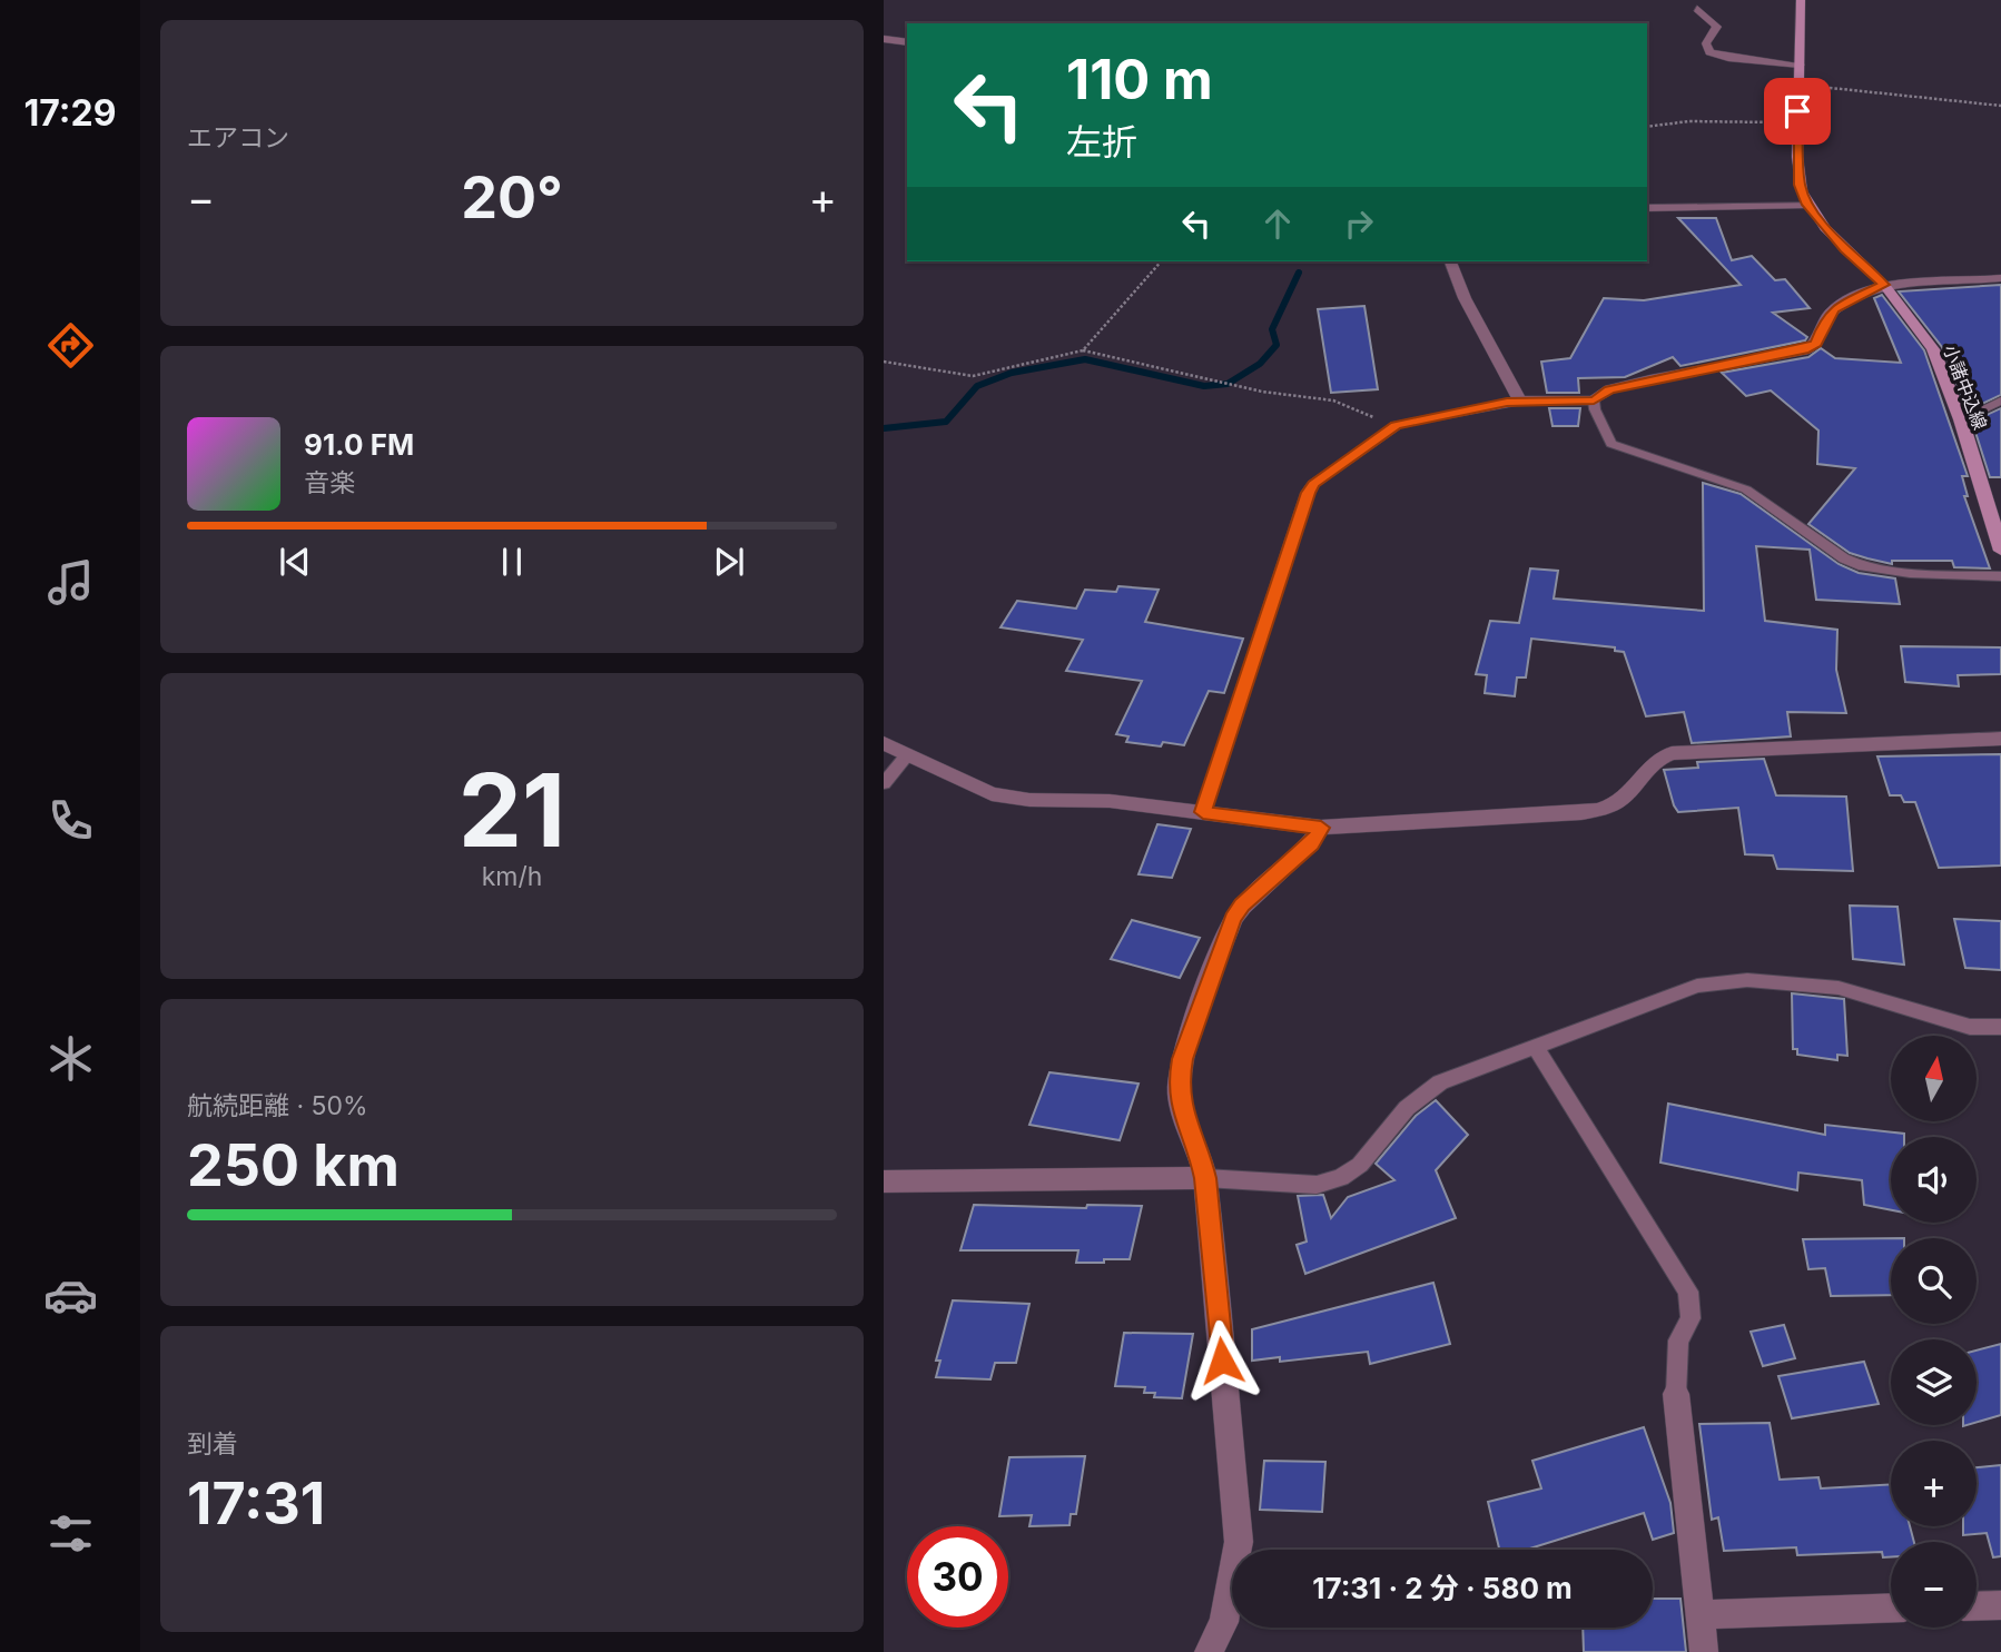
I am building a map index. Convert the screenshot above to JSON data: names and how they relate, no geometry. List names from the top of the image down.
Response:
{
  "streets": {
    "main road": ["小諸中込線"]
  },
  "north": "top",
  "page": {
    "tabs": "17:29",
    "tile": [
      "エアコン",
      ["21", "km/h"],
      ["航続距離 · 50%", "250 km"],
      ["到着", "17:31"]
    ],
    "turn": ["110 m", "左折"],
    "heat": ["−", "20°", "+"],
    "song": ["91.0 FM", "音楽"],
    "map_buttons": ["+", "−"],
    "limit": "30",
    "trip": "17:31 · 2 分 · 580 m"
  }
}
